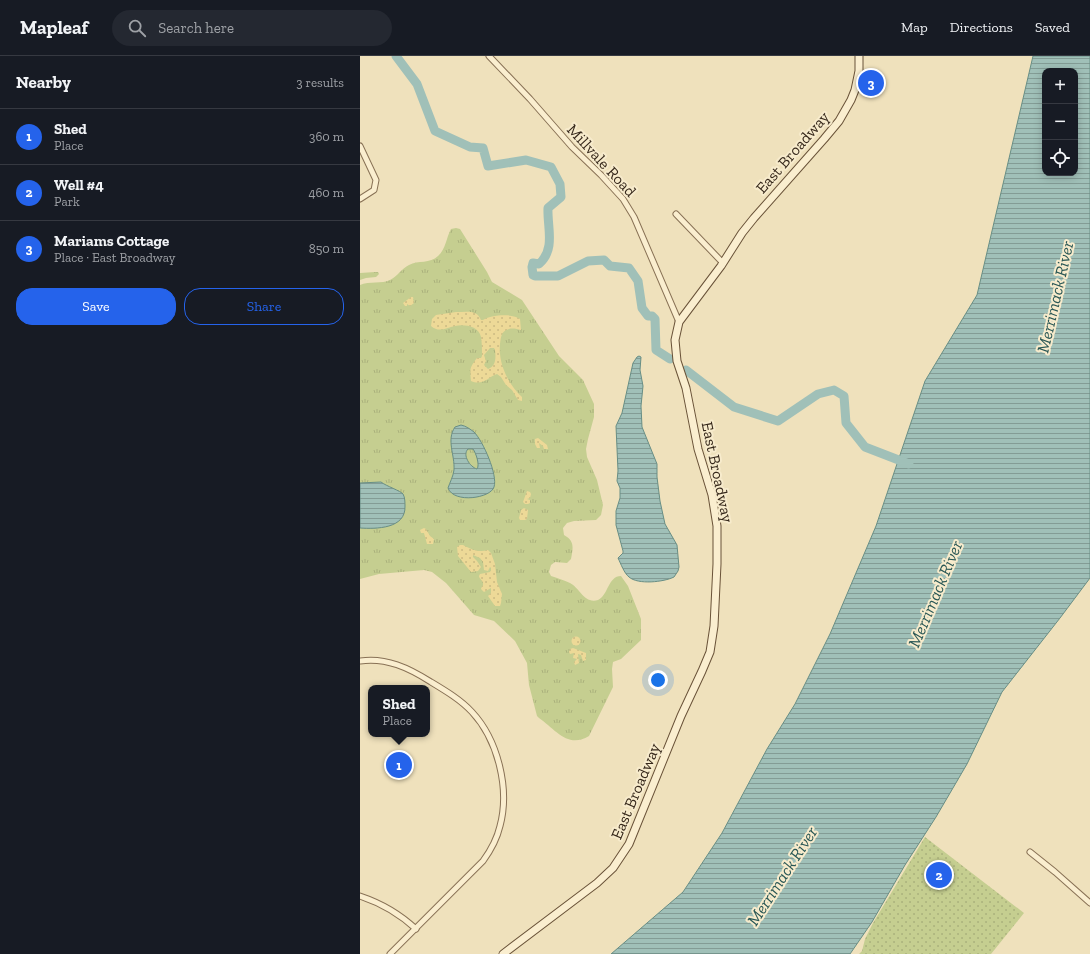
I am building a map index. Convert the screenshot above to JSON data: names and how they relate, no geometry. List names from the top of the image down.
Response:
{
  "streets": {
    "street": ["East Broadway", "Millvale Road"]
  },
  "crossings": [
    ["East Broadway", "Millvale Road"]
  ],
  "water": ["Merrimack River"],
  "page": {
    "header": "Mapleaf",
    "search": "Search here",
    "nav": ["Map", "Directions", "Saved"],
    "heading": ["Nearby", "3 results"],
    "map_buttons": ["+", "−"],
    "pins": ["3", "1", "2"],
    "list": [
      {
        "mark": "1",
        "name": "Shed",
        "note": "Place",
        "value": "360 m"
      },
      {
        "mark": "2",
        "name": "Well #4",
        "note": "Park",
        "value": "460 m"
      },
      {
        "mark": "3",
        "name": "Mariams Cottage",
        "note": "Place · East Broadway",
        "value": "850 m"
      }
    ],
    "buttons": ["Save", "Share"],
    "popup": ["Shed", "Place"]
  }
}
